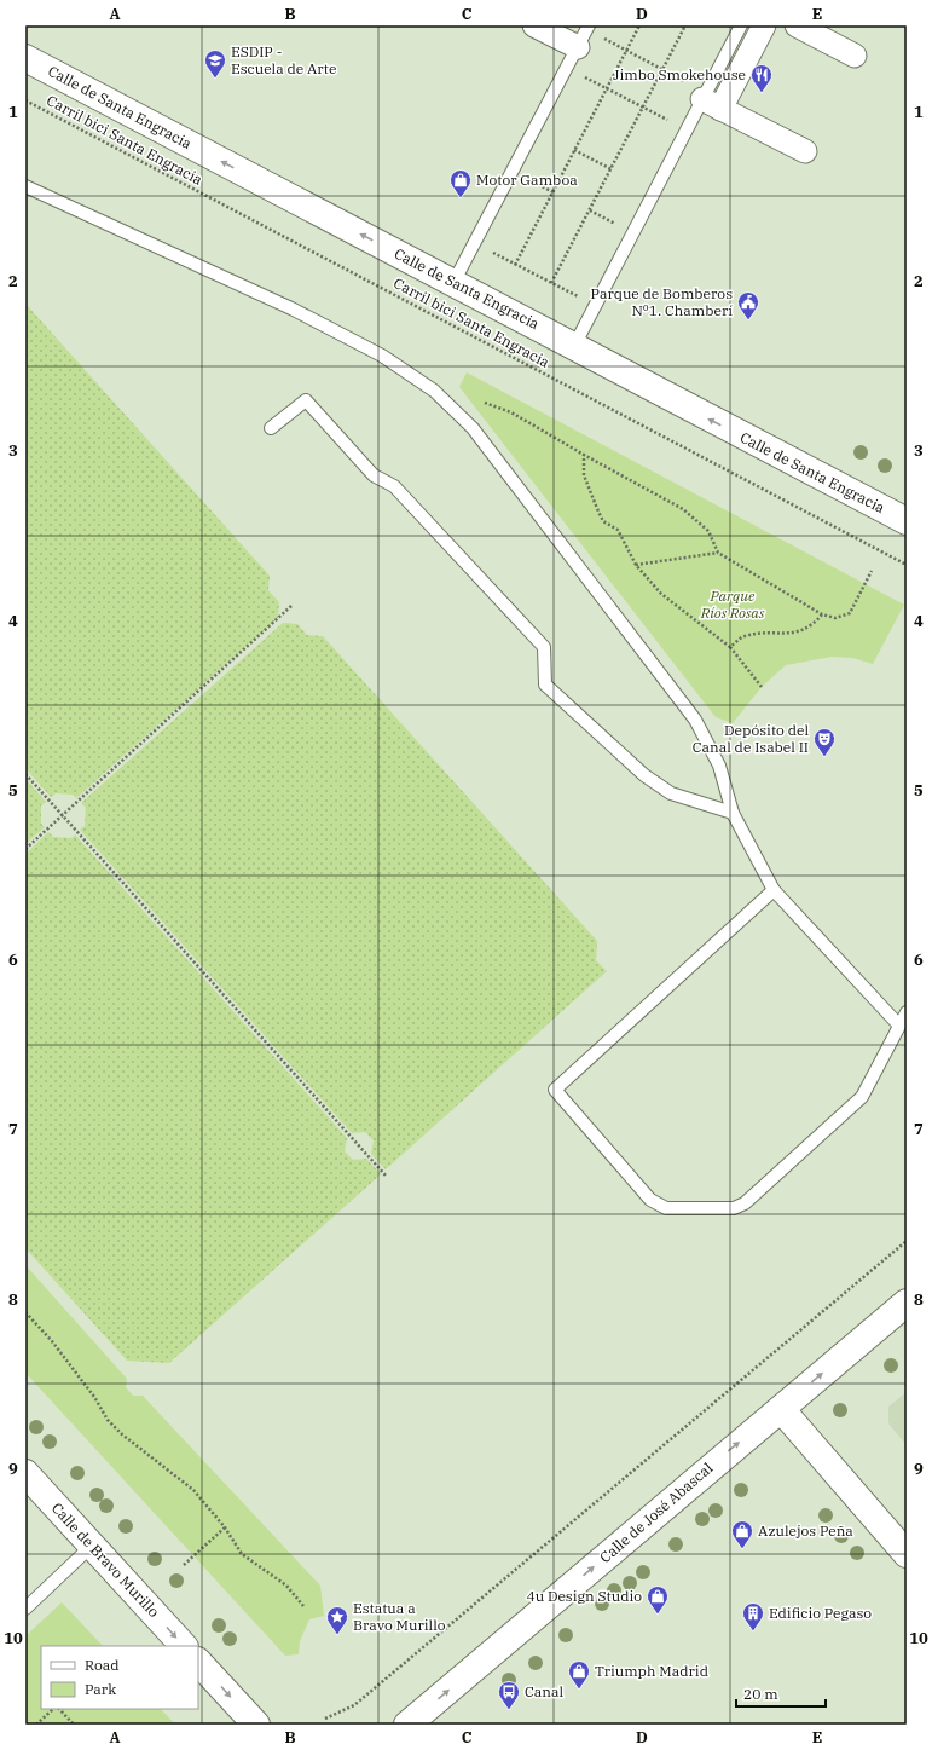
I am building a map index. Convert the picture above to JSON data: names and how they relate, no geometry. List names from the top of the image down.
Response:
{
  "streets": {
    "main road": ["Calle de Santa Engracia", "Calle de José Abascal", "Calle de Bravo Murillo"],
    "path": ["Carril bici Santa Engracia"]
  },
  "one_way": ["Calle de Santa Engracia", "Calle de José Abascal", "Calle de Bravo Murillo"],
  "parks": ["Parque Ríos Rosas"],
  "places": {
    "school or university": ["ESDIP - Escuela de Arte"],
    "restaurant": ["Jimbo Smokehouse"],
    "shop": [
      "Motor Gamboa",
      "Azulejos Peña",
      "4u Design Studio",
      "Triumph Madrid"
    ],
    "public building": ["Parque de Bomberos Nº1. Chamberí"],
    "theatre": ["Depósito del Canal de Isabel II"],
    "building": ["Edificio Pegaso"],
    "place": ["Estatua a Bravo Murillo"],
    "bus stop": ["Canal"]
  },
  "legend": ["Road", "Park"],
  "scale_bar": "20 m",
  "grid": {
    "columns": [
      "A",
      "B",
      "C",
      "D",
      "E"
    ],
    "rows": [
      "1",
      "2",
      "3",
      "4",
      "5",
      "6",
      "7",
      "8",
      "9",
      "10"
    ]
  }
}
